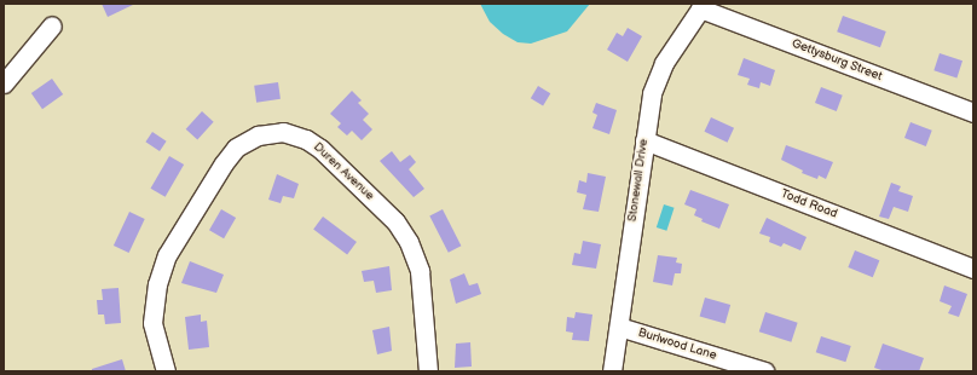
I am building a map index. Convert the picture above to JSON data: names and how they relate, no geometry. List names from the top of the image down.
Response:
{
  "streets": {
    "street": [
      "Gettysburg Street",
      "Duren Avenue",
      "Stonewall Drive",
      "Todd Road",
      "Burlwood Lane"
    ]
  },
  "crossings": [
    ["Gettysburg Street", "Stonewall Drive"],
    ["Stonewall Drive", "Todd Road"],
    ["Stonewall Drive", "Burlwood Lane"]
  ]
}
